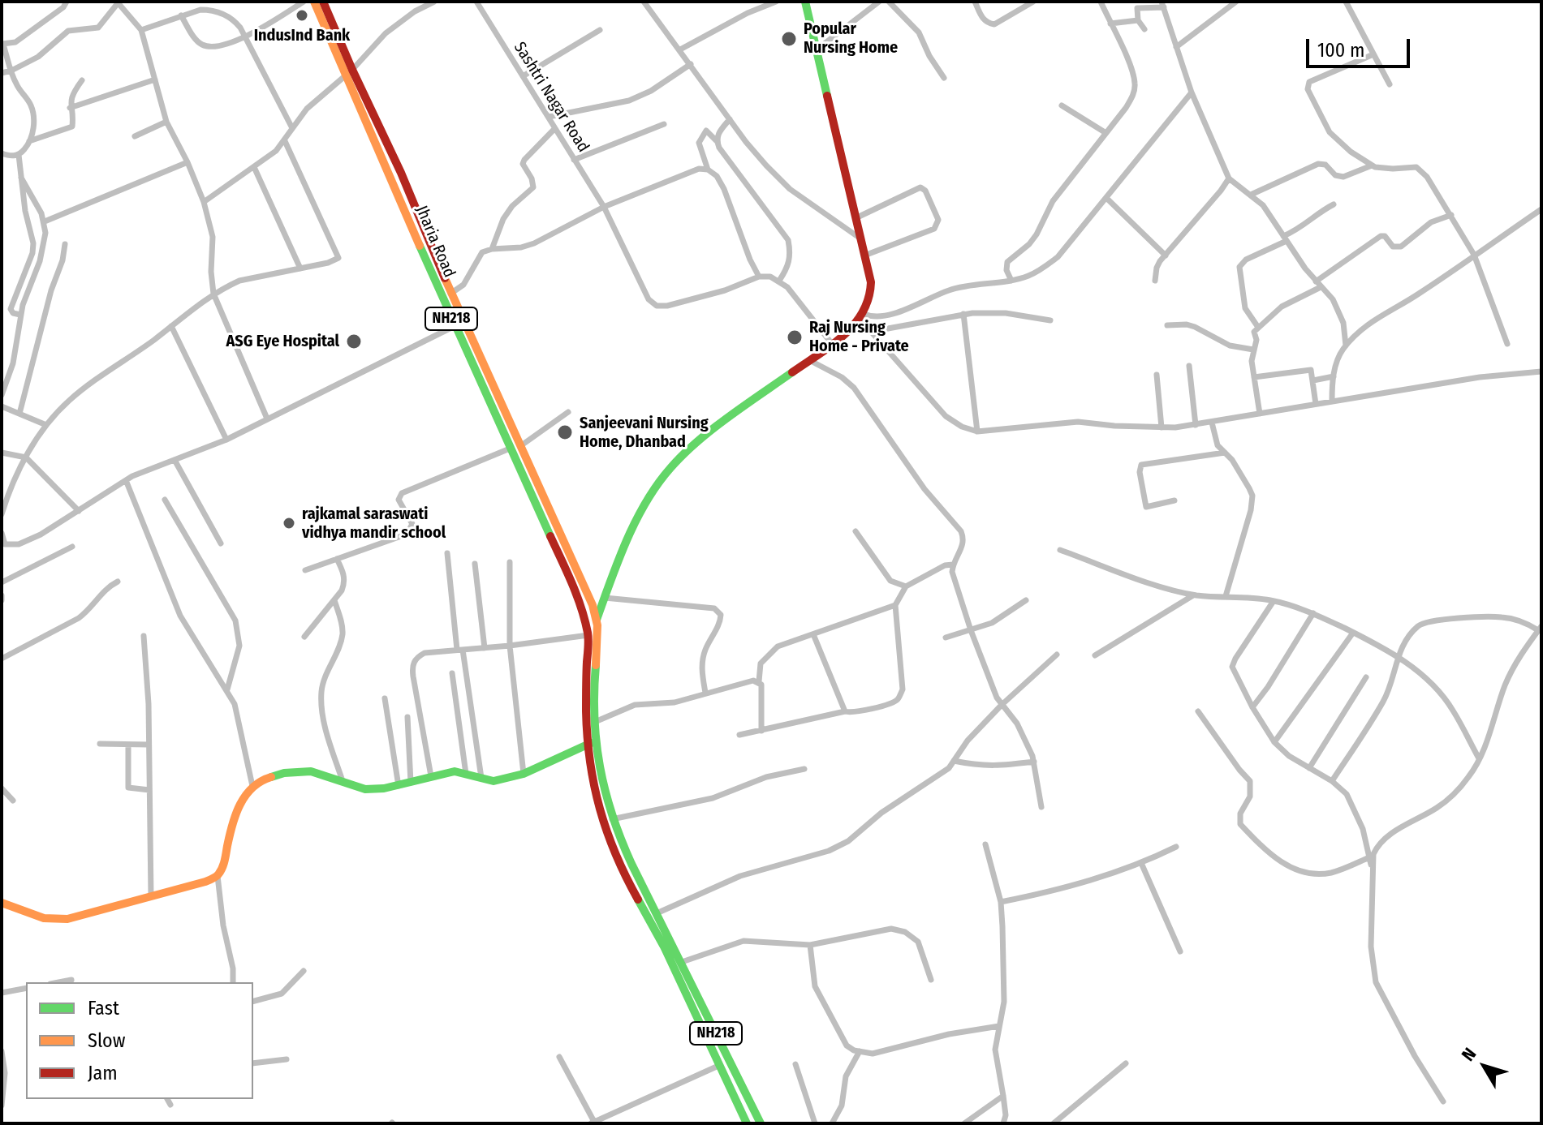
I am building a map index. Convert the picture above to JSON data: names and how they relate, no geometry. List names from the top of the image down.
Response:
{
  "streets": {
    "main road": ["Jharia Road", "NH218"],
    "street": ["Sashtri Nagar Road"]
  },
  "crossings": [
    ["Jharia Road", "NH218"]
  ],
  "places": [
    "IndusInd Bank",
    "Popular Nursing Home",
    "Raj Nursing Home - Private",
    "ASG Eye Hospital",
    "Sanjeevani Nursing Home, Dhanbad",
    "rajkamal saraswati vidhya mandir school"
  ],
  "legend": ["Fast", "Slow", "Jam"],
  "scale_bar": "100 m",
  "north": "top left"
}
